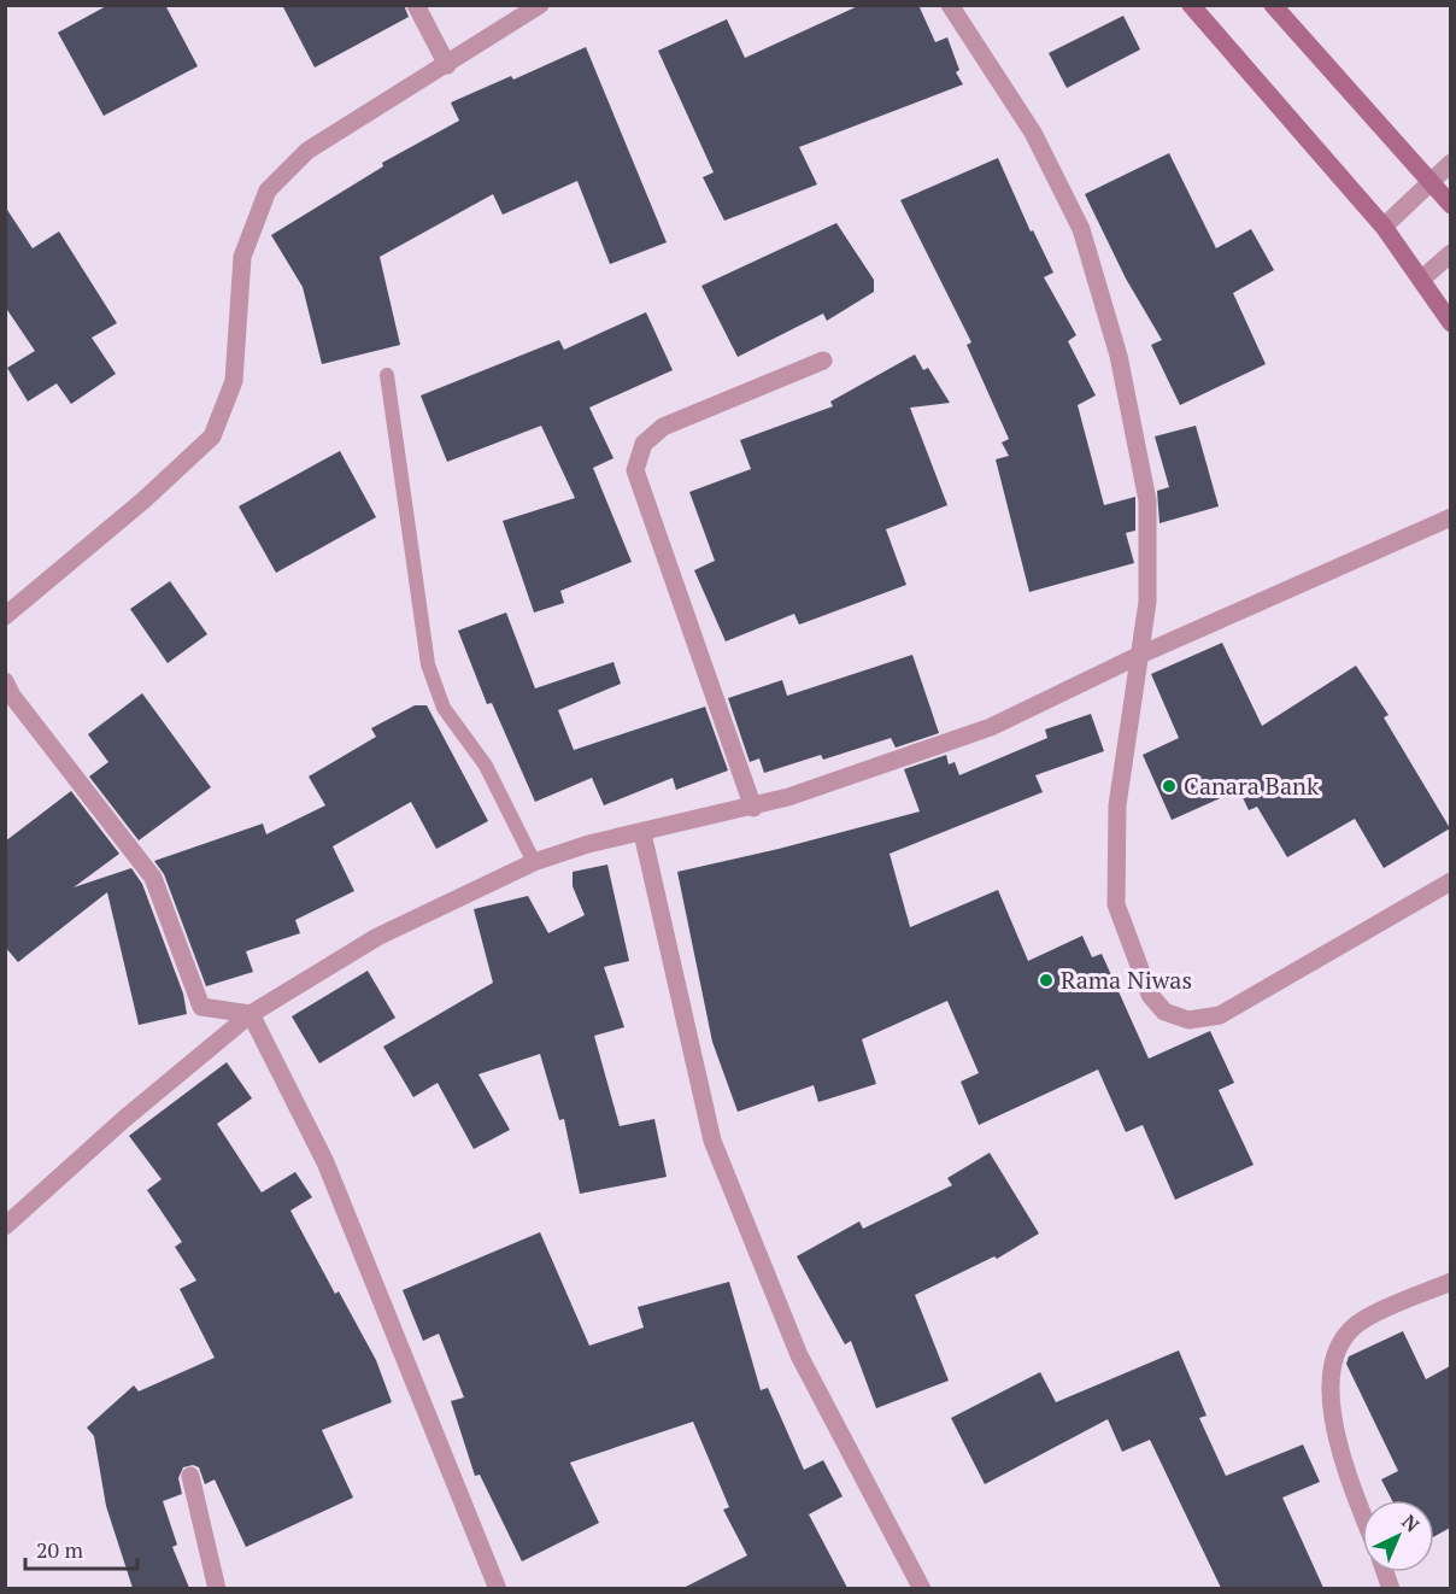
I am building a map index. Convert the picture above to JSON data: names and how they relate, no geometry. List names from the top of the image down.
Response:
{
  "places": ["Canara Bank", "Rama Niwas"],
  "scale_bar": "20 m",
  "north": "top right"
}
